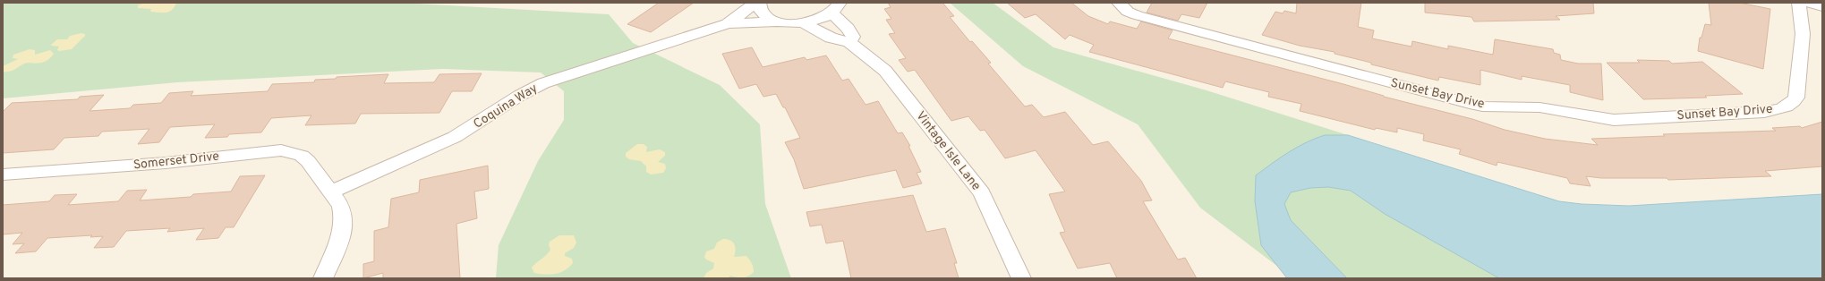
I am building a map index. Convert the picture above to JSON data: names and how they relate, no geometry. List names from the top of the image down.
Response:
{
  "streets": {
    "street": [
      "Sunset Bay Drive",
      "Coquina Way",
      "Vintage Isle Lane",
      "Somerset Drive"
    ]
  },
  "crossings": [
    ["Coquina Way", "Vintage Isle Lane"],
    ["Coquina Way", "Somerset Drive"]
  ]
}
